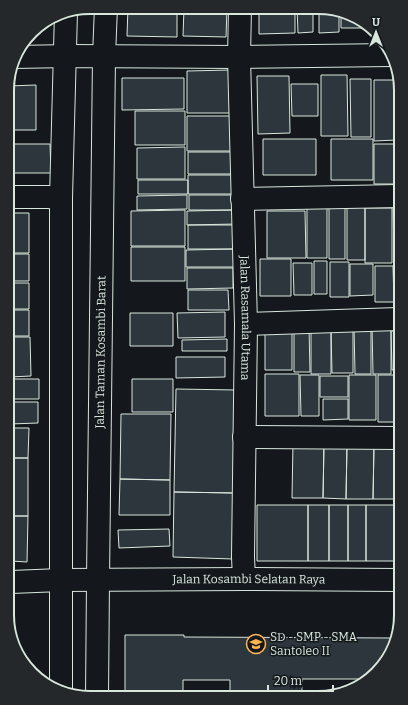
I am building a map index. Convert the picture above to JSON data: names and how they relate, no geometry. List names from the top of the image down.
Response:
{
  "streets": {
    "street": ["Jalan Rasamala Utama", "Jalan Taman Kosambi Barat", "Jalan Kosambi Selatan Raya"]
  },
  "crossings": [
    ["Jalan Rasamala Utama", "Jalan Kosambi Selatan Raya"],
    ["Jalan Taman Kosambi Barat", "Jalan Kosambi Selatan Raya"]
  ],
  "places": {
    "school or university": ["SD - SMP - SMA Santoleo II"]
  },
  "scale_bar": "20 m",
  "north": "top"
}
